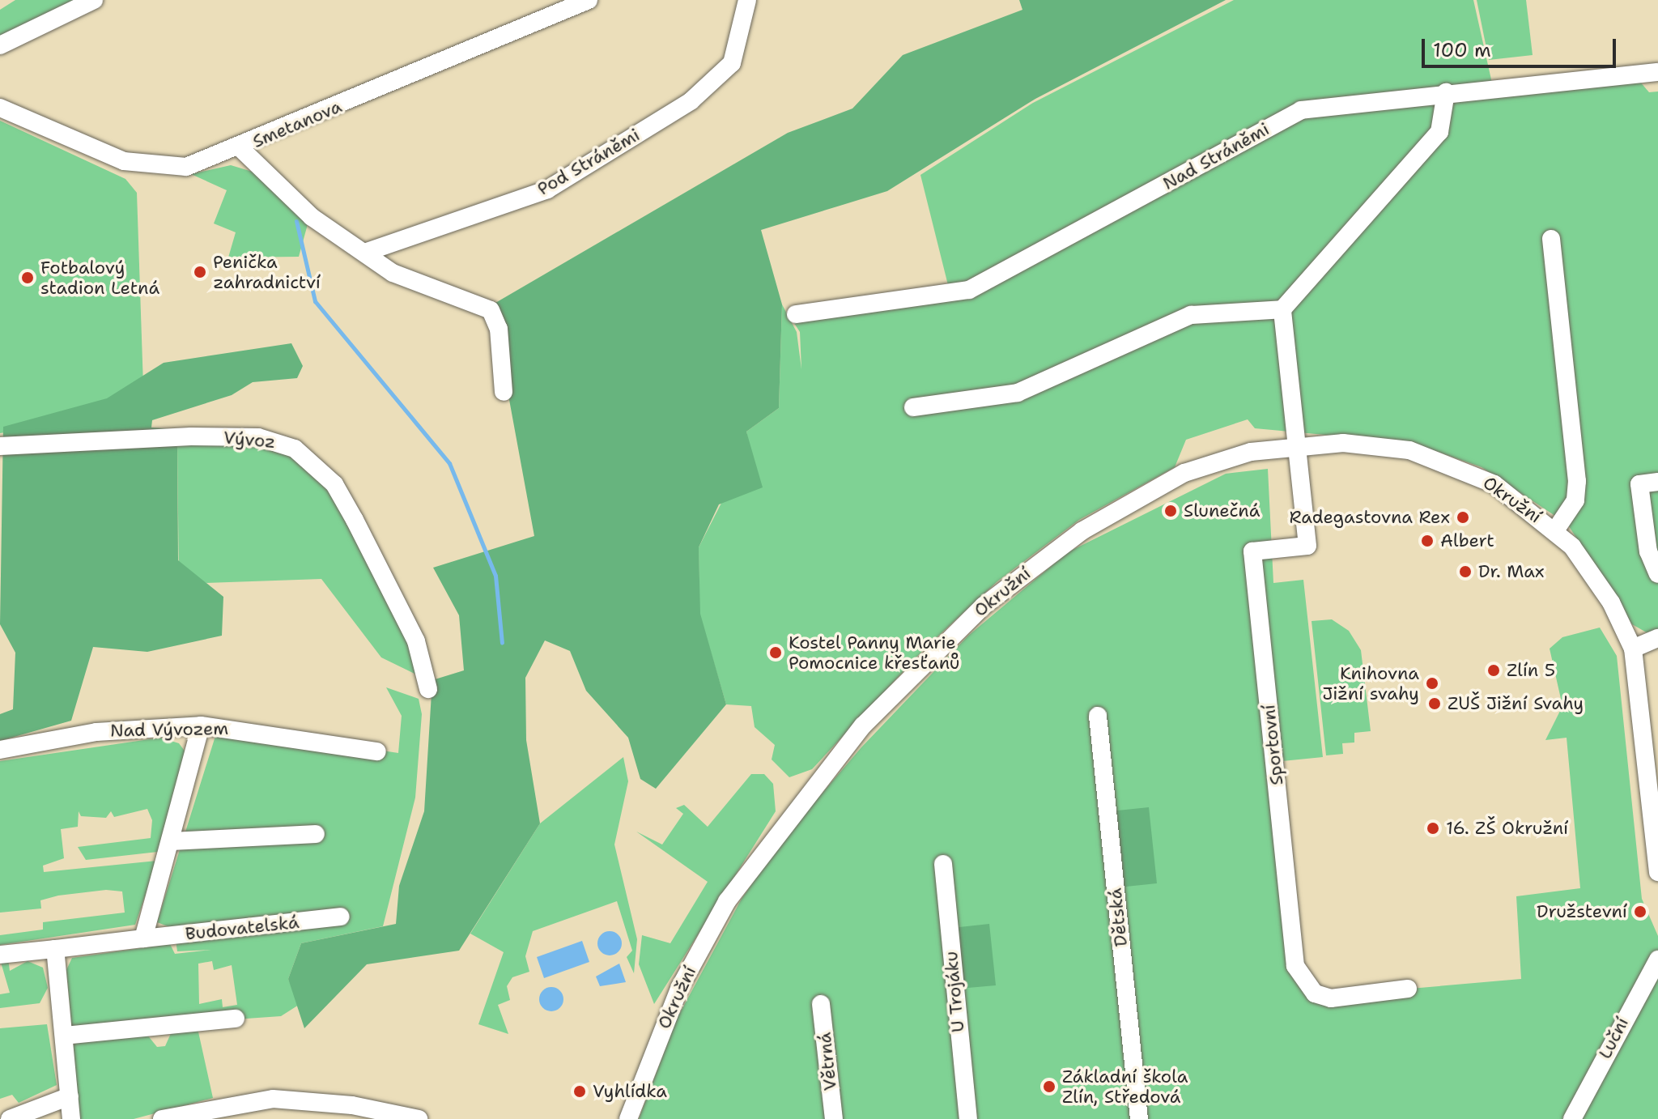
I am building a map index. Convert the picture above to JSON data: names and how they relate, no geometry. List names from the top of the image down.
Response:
{
  "streets": {
    "street": [
      "Smetanova",
      "Nad Stráněmi",
      "Pod Stráněmi",
      "Vývoz",
      "Okružní",
      "Nad Vývozem",
      "Sportovní",
      "Dětská",
      "Budovatelská",
      "U Trojáku",
      "Luční",
      "Větrná"
    ]
  },
  "crossings": [
    ["Okružní", "Sportovní"]
  ],
  "places": [
    "Penička zahradnictví",
    "Fotbalový stadion Letná",
    "Slunečná",
    "Radegastovna Rex",
    "Albert",
    "Dr. Max",
    "Kostel Panny Marie Pomocnice křesťanů",
    "Zlín 5",
    "Knihovna Jižní svahy",
    "ZUŠ Jižní Svahy",
    "16. ZŠ Okružní",
    "Družstevní",
    "Základní škola Zlín, Středová",
    "Vyhlídka"
  ],
  "scale_bar": "100 m"
}
